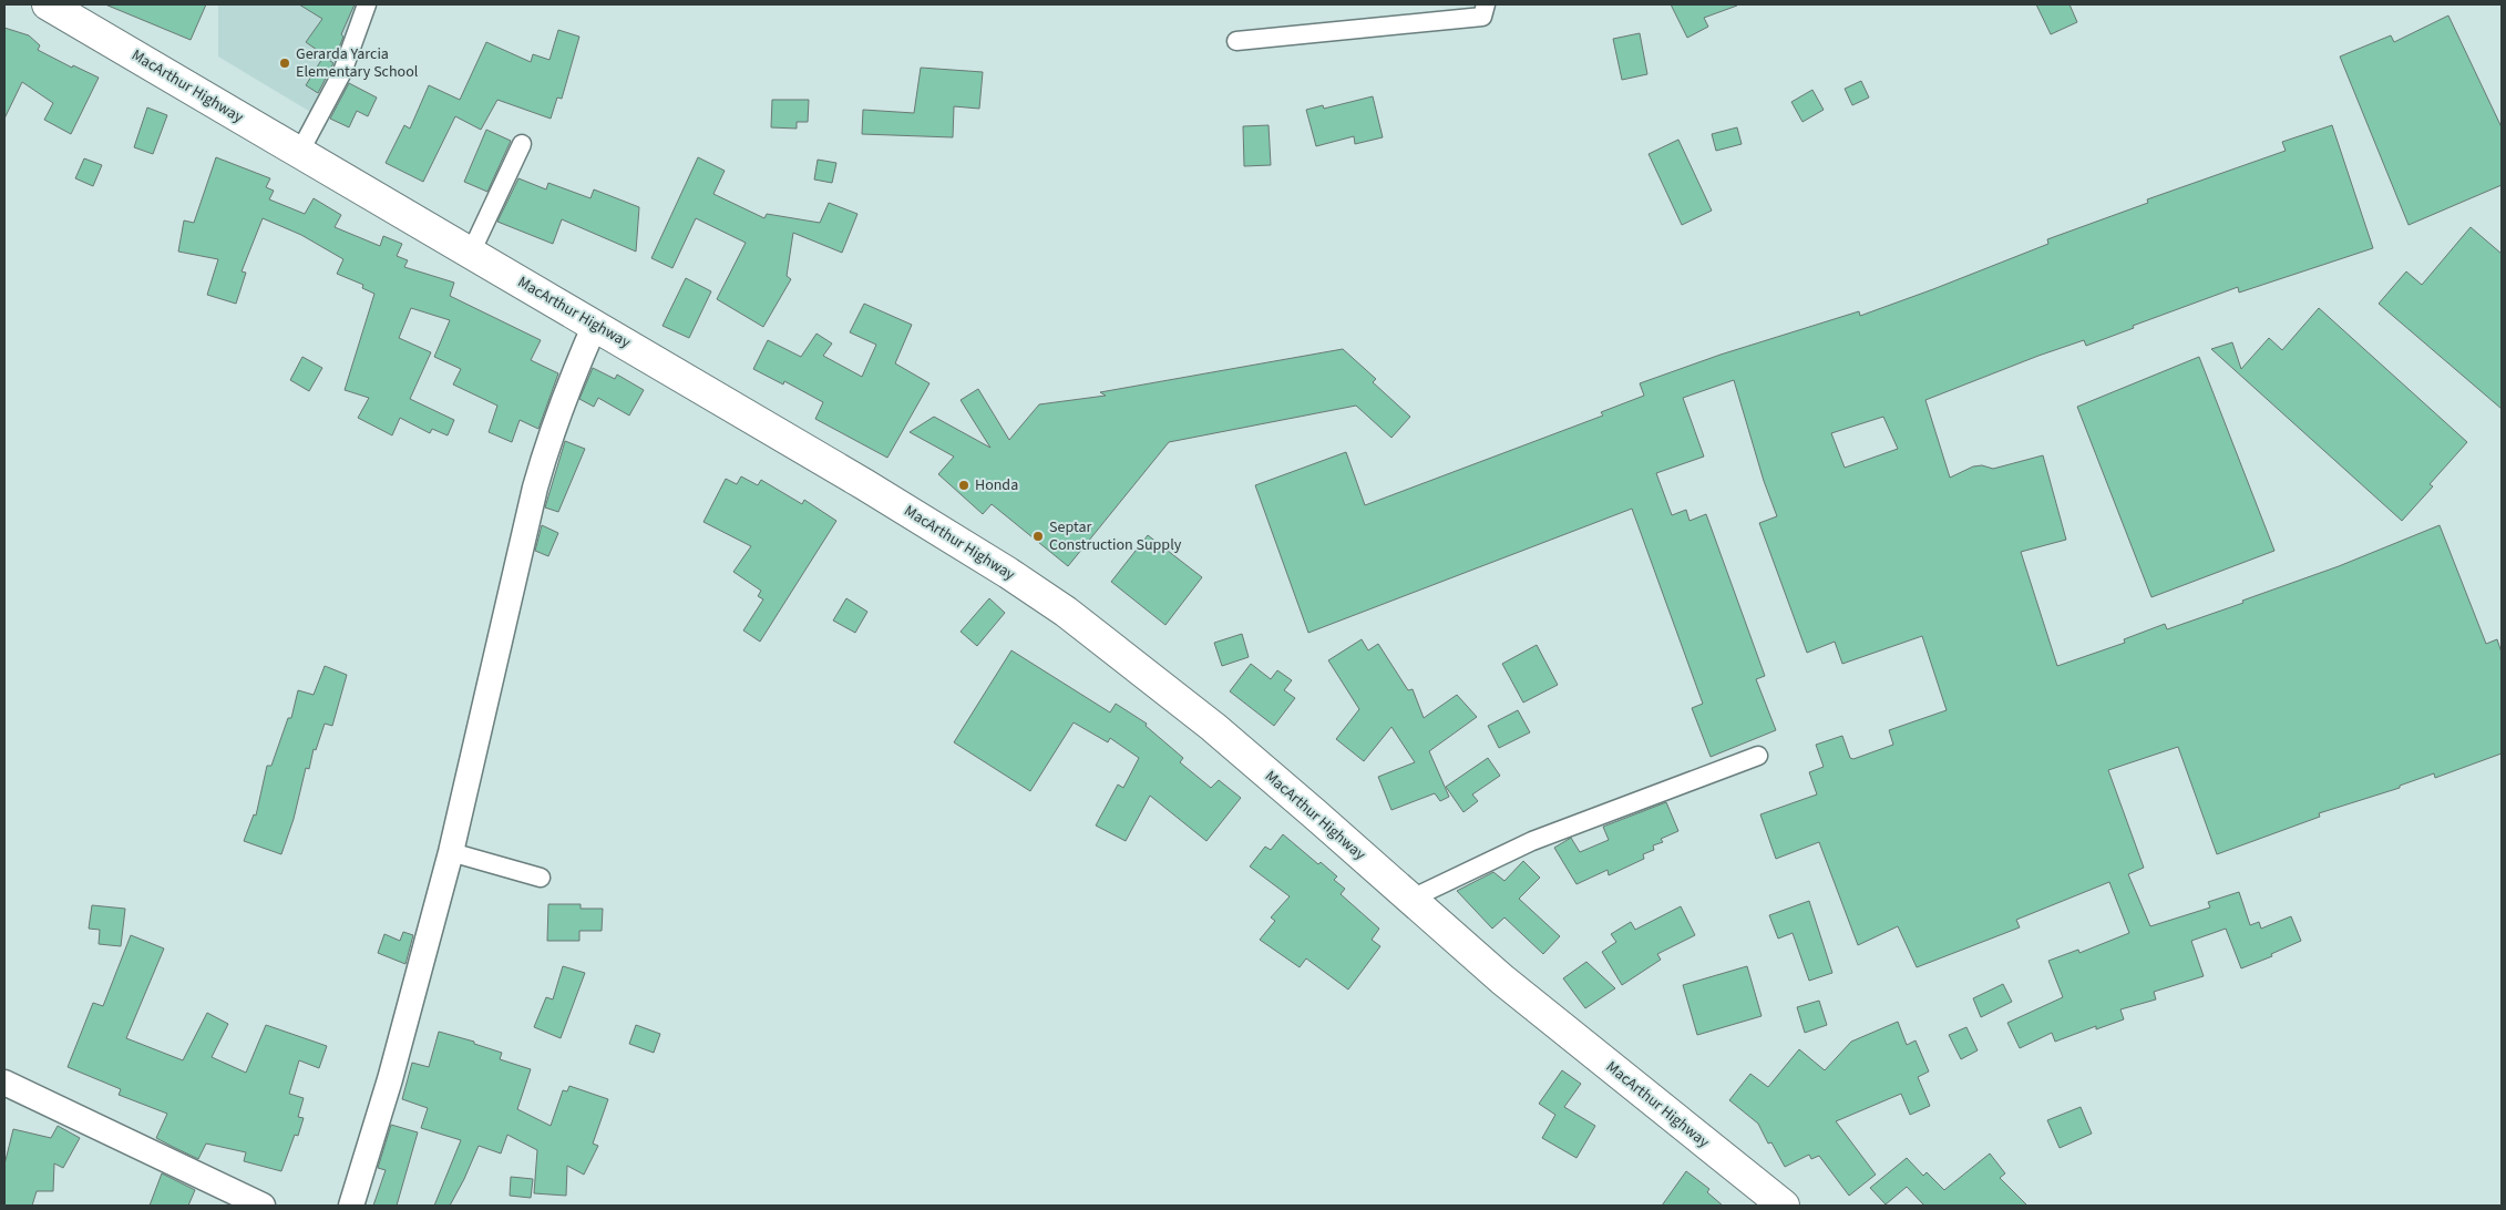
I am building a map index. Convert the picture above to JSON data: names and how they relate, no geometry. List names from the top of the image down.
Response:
{
  "streets": {
    "highway": ["MacArthur Highway"]
  },
  "places": ["Gerarda Yarcia Elementary School", "Honda", "Septar Construction Supply"]
}
